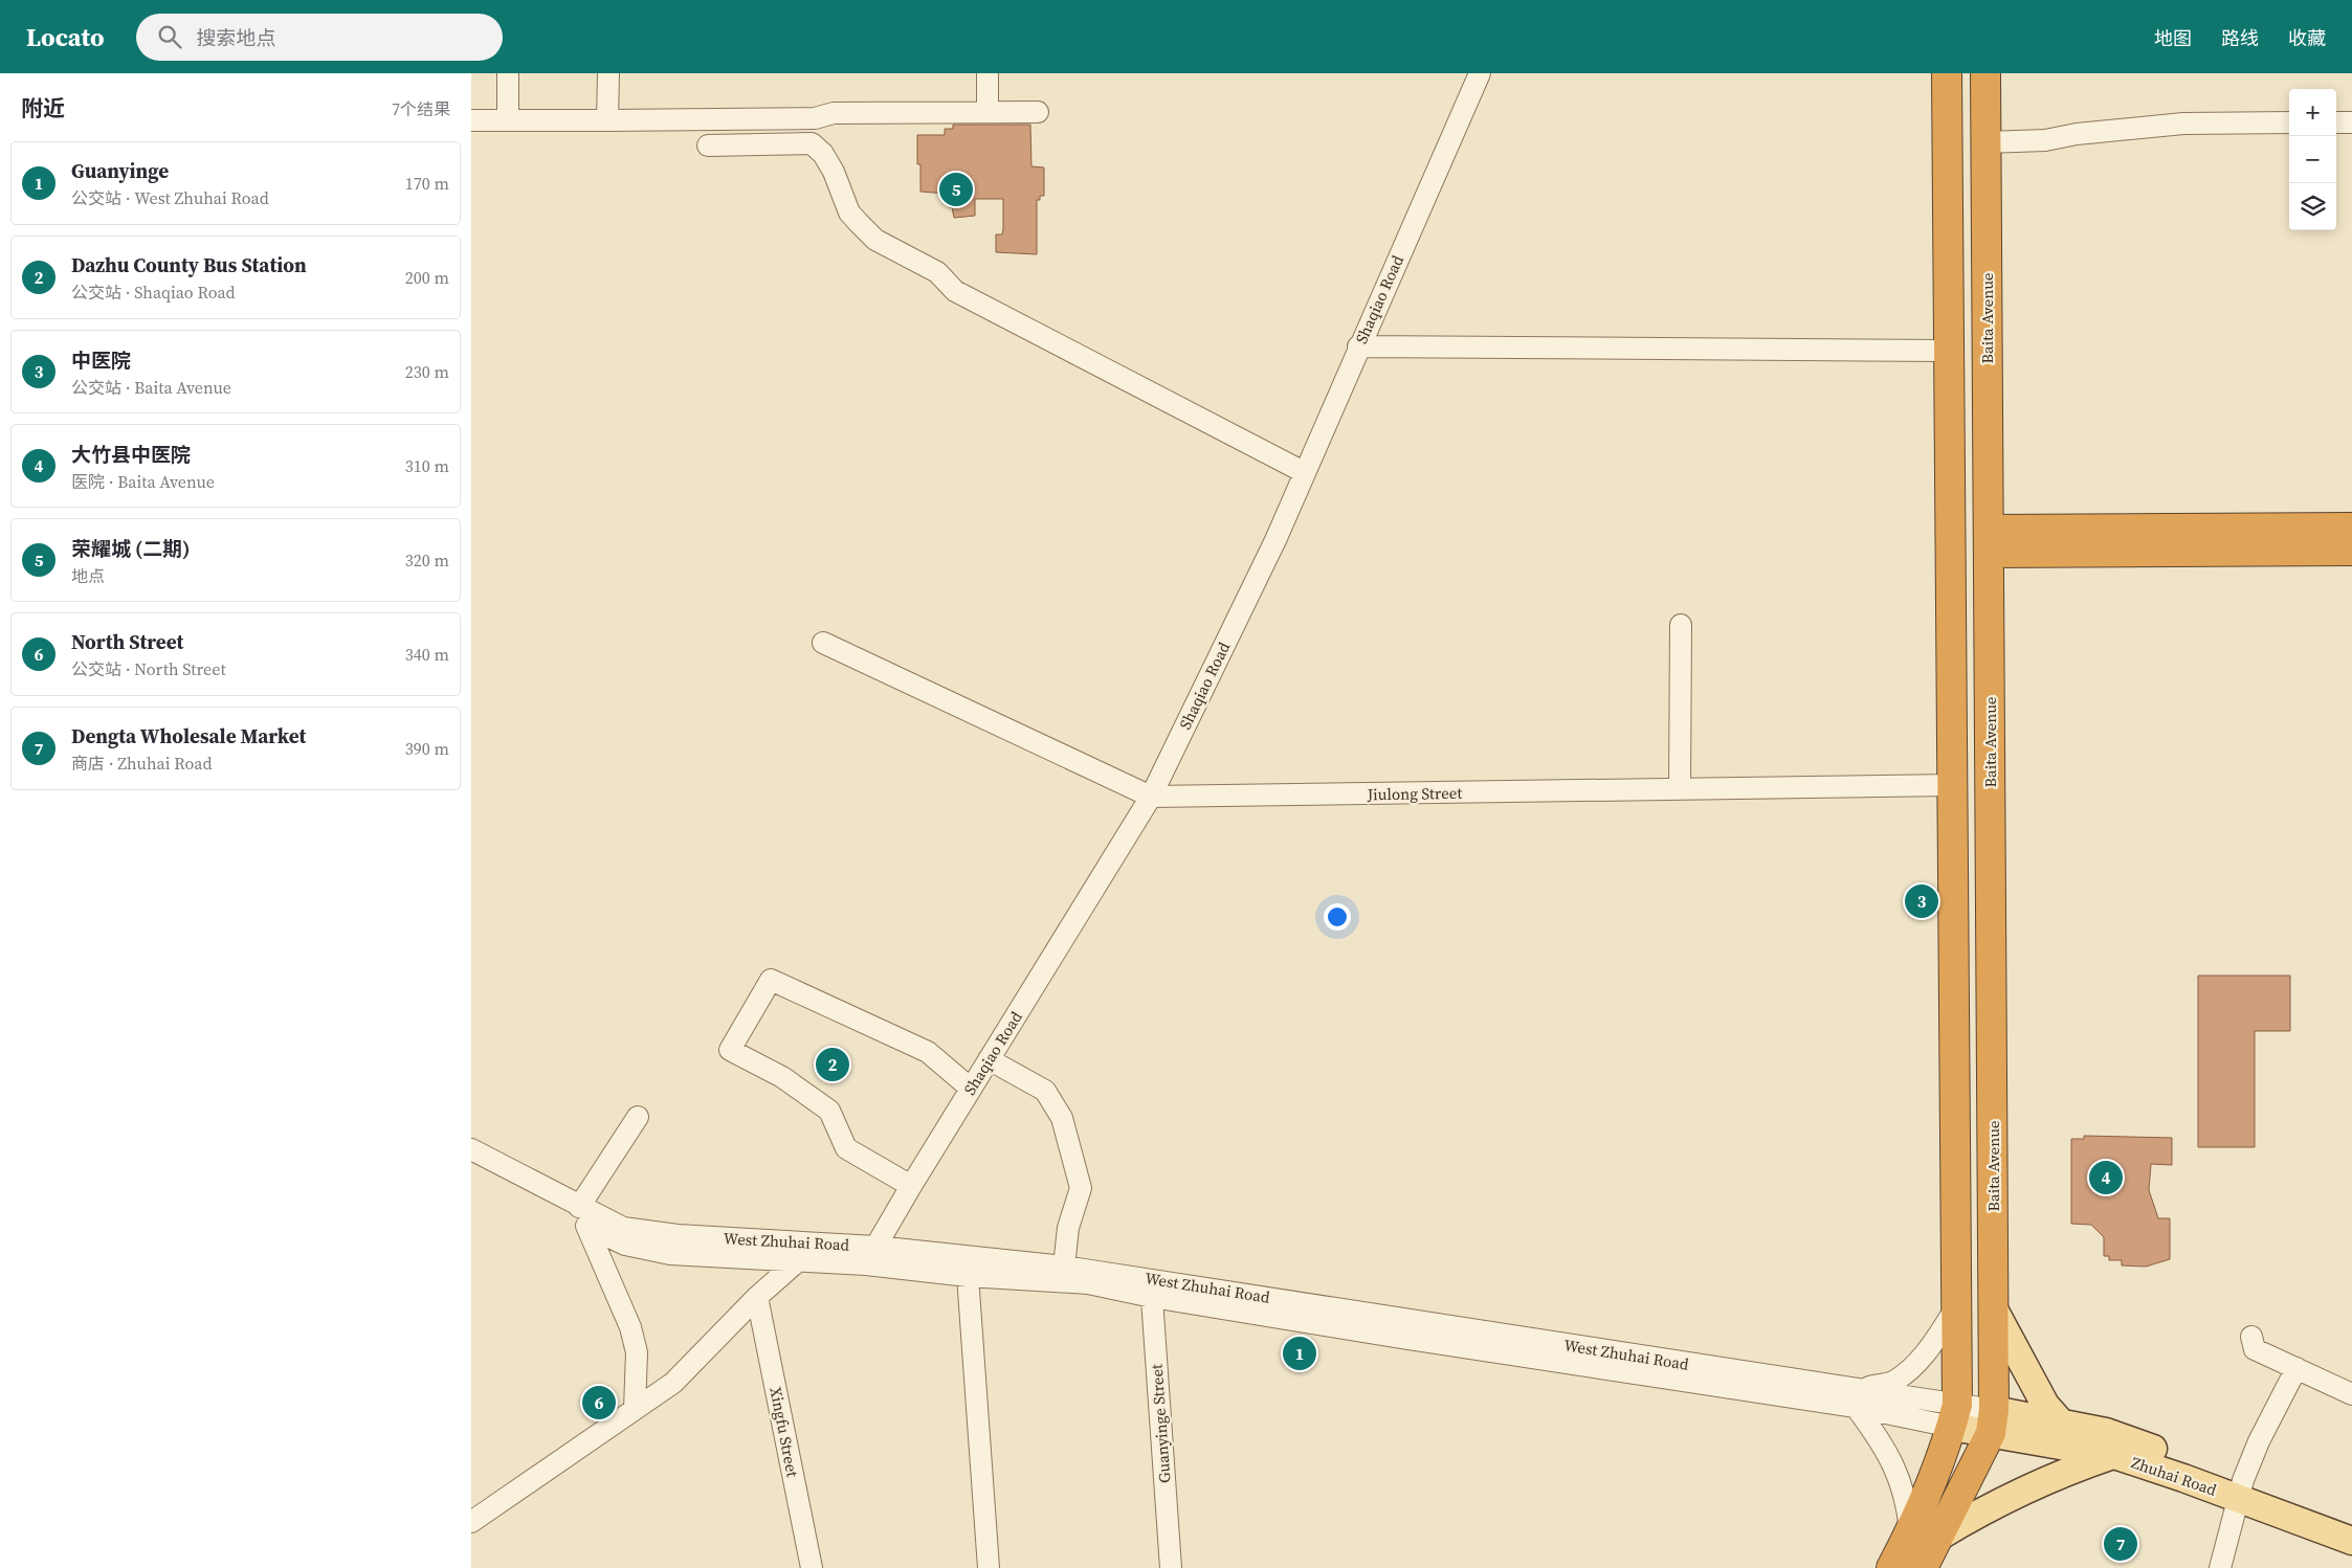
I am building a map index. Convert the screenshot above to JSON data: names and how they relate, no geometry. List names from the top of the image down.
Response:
{
  "streets": {
    "highway": ["Baita Avenue"],
    "main road": ["Zhuhai Road"],
    "street": [
      "Shaqiao Road",
      "Jiulong Street",
      "West Zhuhai Road",
      "Guanyinge Street",
      "Xingfu Street"
    ]
  },
  "crossings": [
    ["Shaqiao Road", "Jiulong Street"],
    ["Shaqiao Road", "West Zhuhai Road"],
    ["Baita Avenue", "Zhuhai Road"],
    ["West Zhuhai Road", "Guanyinge Street"]
  ],
  "page": {
    "header": "Locato",
    "search": "搜索地点",
    "nav": ["地图", "路线", "收藏"],
    "heading": ["附近", "7个结果"],
    "map_buttons": ["+", "−"],
    "list": [
      {
        "mark": "1",
        "name": "Guanyinge",
        "note": "公交站 · West Zhuhai Road",
        "value": "170 m"
      },
      {
        "mark": "2",
        "name": "Dazhu County Bus Station",
        "note": "公交站 · Shaqiao Road",
        "value": "200 m"
      },
      {
        "mark": "3",
        "name": "中医院",
        "note": "公交站 · Baita Avenue",
        "value": "230 m"
      },
      {
        "mark": "4",
        "name": "大竹县中医院",
        "note": "医院 · Baita Avenue",
        "value": "310 m"
      },
      {
        "mark": "5",
        "name": "荣耀城 (二期)",
        "note": "地点",
        "value": "320 m"
      },
      {
        "mark": "6",
        "name": "North Street",
        "note": "公交站 · North Street",
        "value": "340 m"
      },
      {
        "mark": "7",
        "name": "Dengta Wholesale Market",
        "note": "商店 · Zhuhai Road",
        "value": "390 m"
      }
    ],
    "pins": [
      "5",
      "3",
      "2",
      "4",
      "1",
      "6",
      "7"
    ]
  }
}
